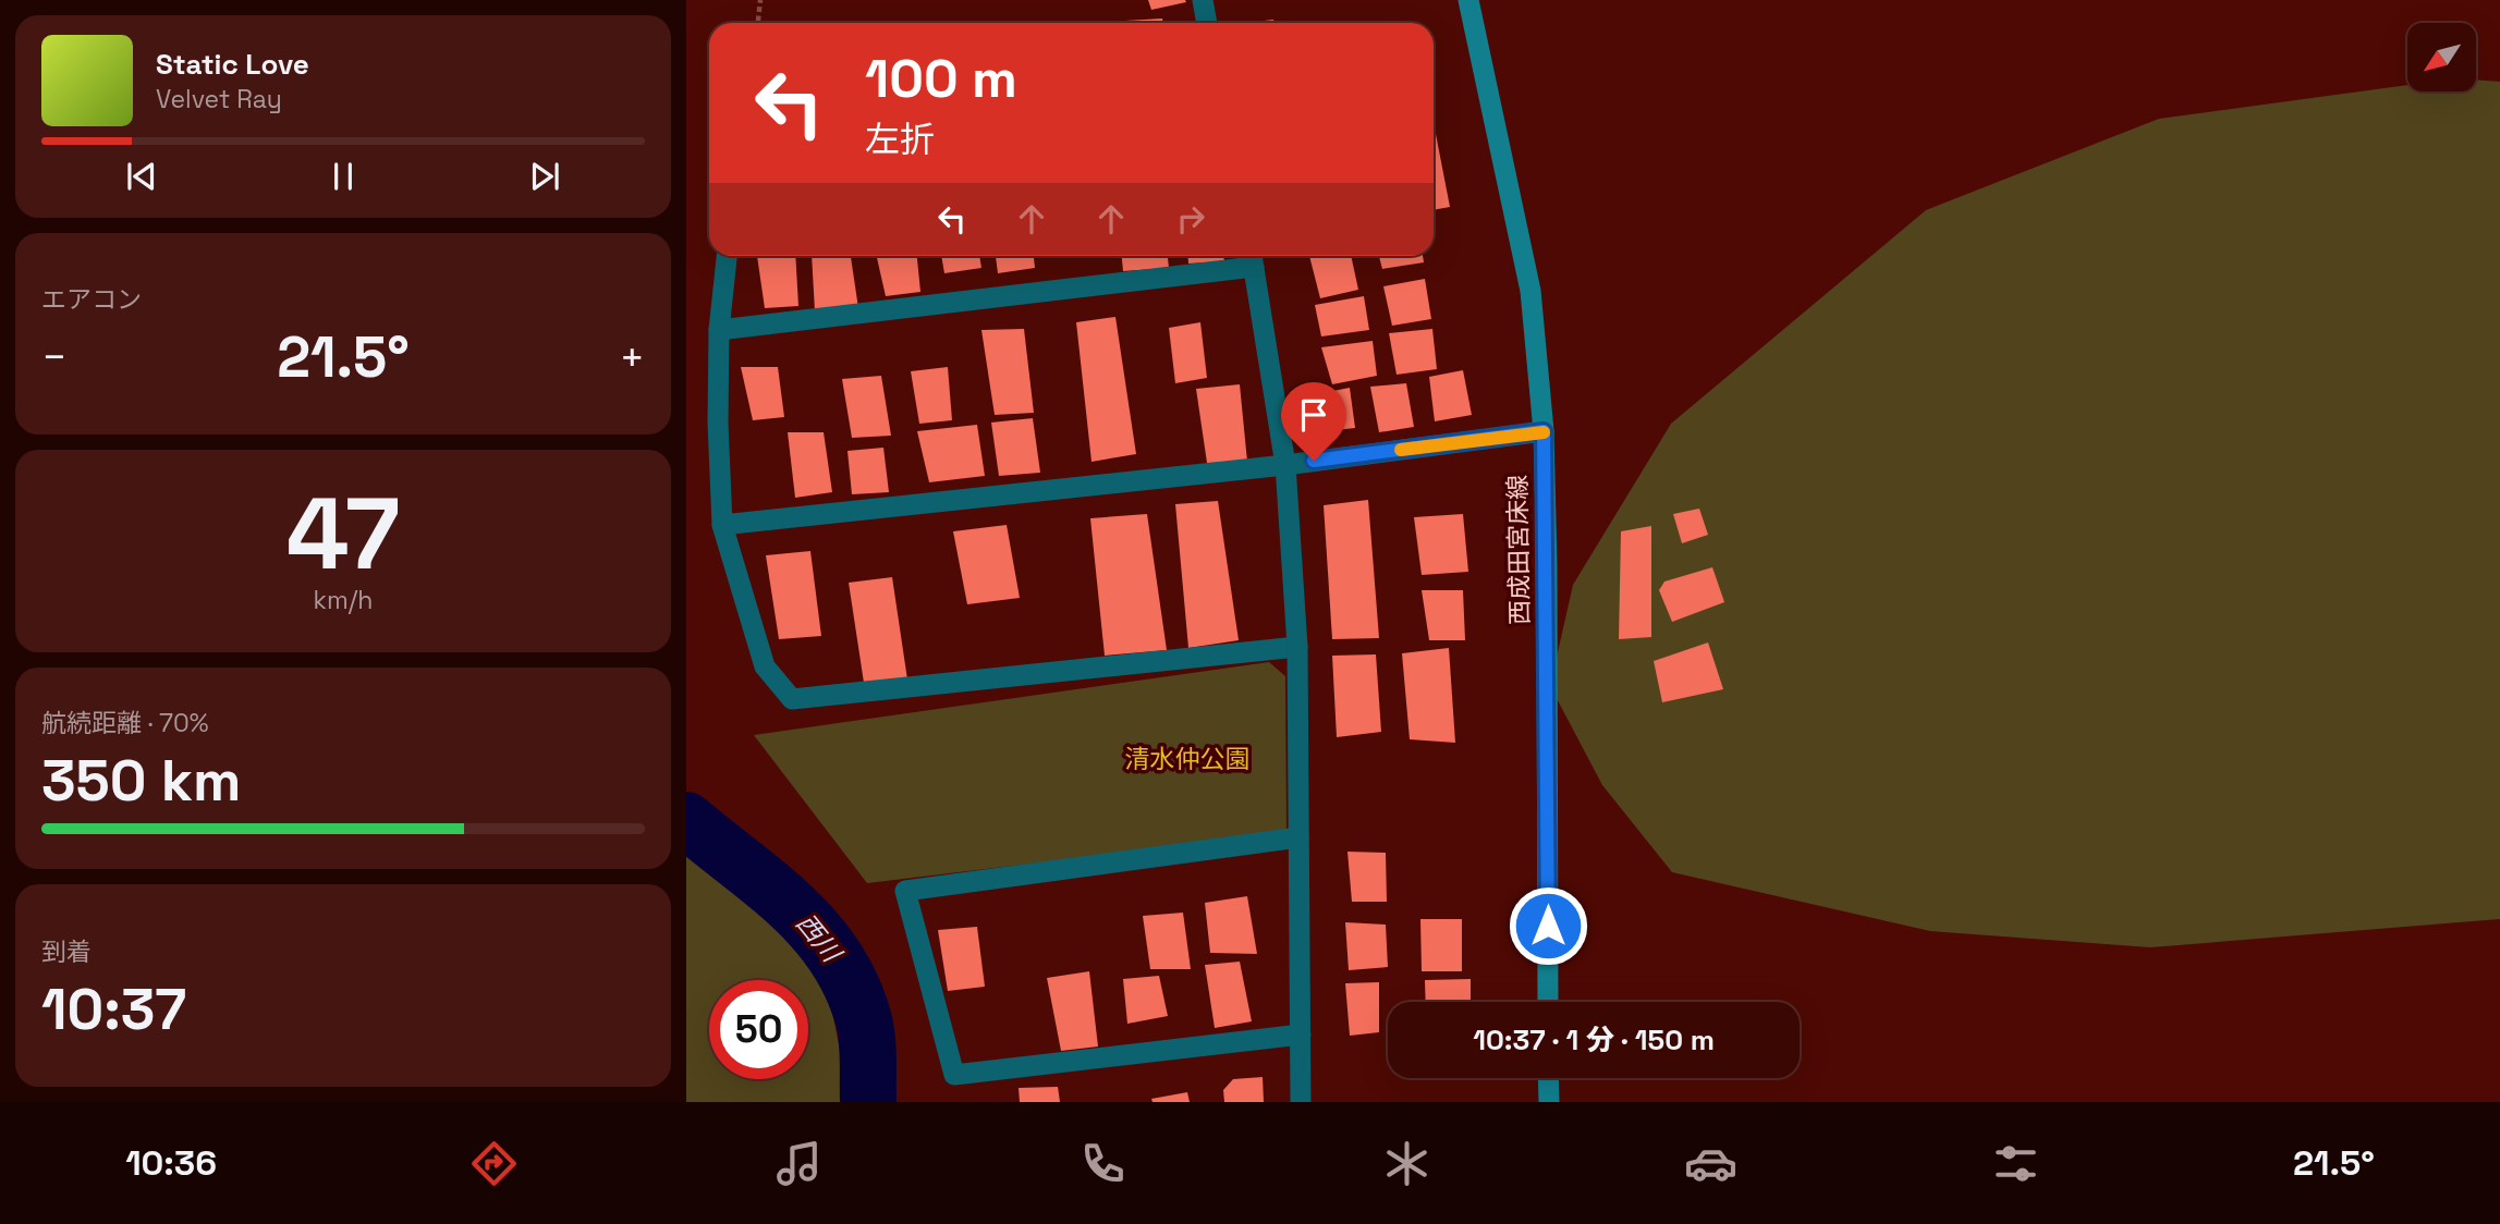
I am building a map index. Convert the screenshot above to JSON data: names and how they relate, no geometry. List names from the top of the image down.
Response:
{
  "streets": {
    "main road": ["西成田宮床線"]
  },
  "water": ["西川"],
  "parks": ["清水仲公園"],
  "north": "bottom left",
  "page": {
    "turn": ["100 m", "左折"],
    "song": ["Static Love", "Velvet Ray"],
    "tile": [
      "エアコン",
      ["47", "km/h"],
      ["航続距離 · 70%", "350 km"],
      ["到着", "10:37"]
    ],
    "heat": ["−", "21.5°", "+"],
    "limit": "50",
    "trip": "10:37 · 1 分 · 150 m",
    "tabs": ["10:36", "21.5°"]
  }
}
